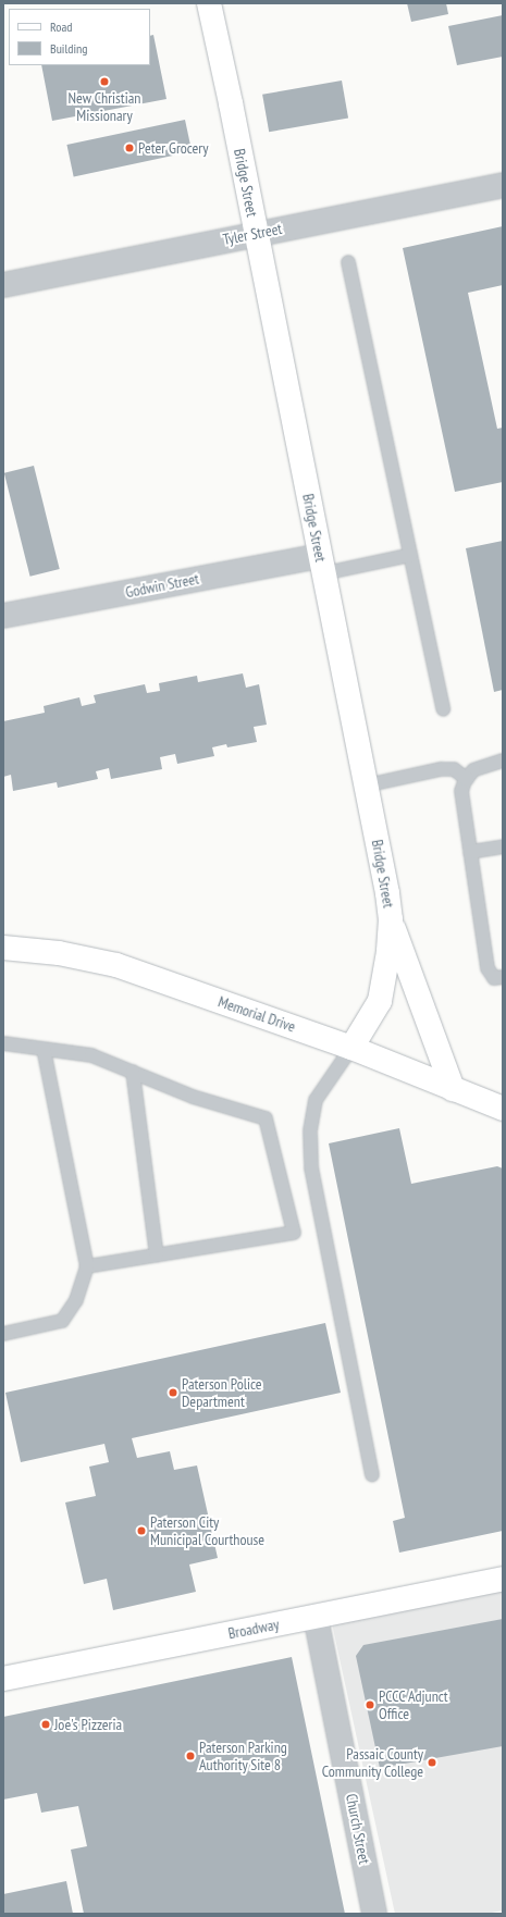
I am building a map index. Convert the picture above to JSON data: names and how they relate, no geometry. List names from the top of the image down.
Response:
{
  "streets": {
    "main road": ["Bridge Street", "Memorial Drive", "Broadway"],
    "street": ["Tyler Street", "Godwin Street", "Church Street"]
  },
  "crossings": [
    ["Bridge Street", "Tyler Street"],
    ["Bridge Street", "Godwin Street"],
    ["Bridge Street", "Memorial Drive"],
    ["Broadway", "Church Street"]
  ],
  "places": [
    "New Christian Missionary",
    "Peter Grocery",
    "Paterson Police Department",
    "Paterson City Municipal Courthouse",
    "PCCC Adjunct Office",
    "Joe's Pizzeria",
    "Paterson Parking Authority Site 8",
    "Passaic County Community College"
  ],
  "legend": ["Road", "Building"]
}
